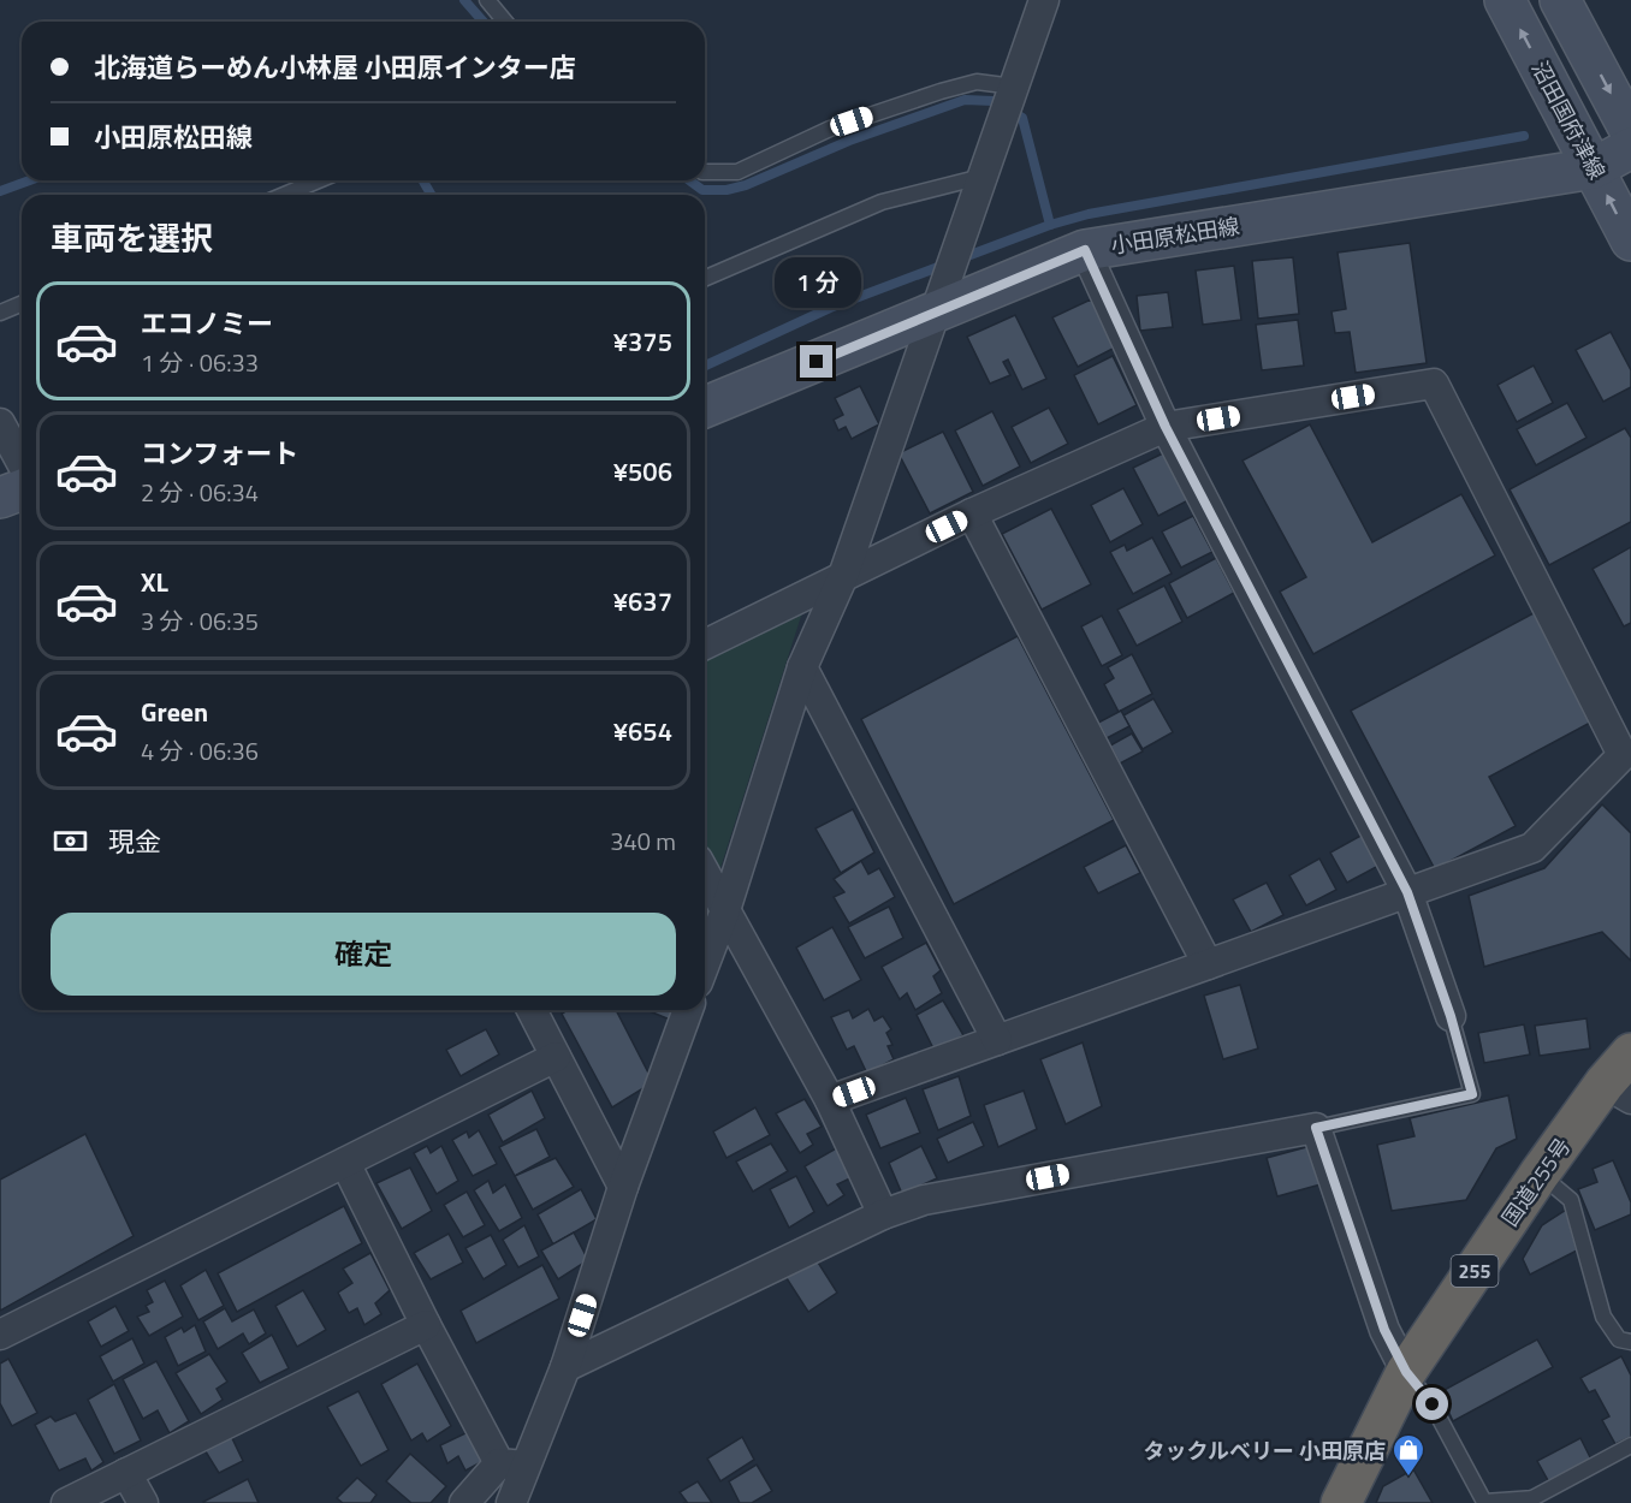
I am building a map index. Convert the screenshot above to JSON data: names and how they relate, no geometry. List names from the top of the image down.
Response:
{
  "streets": {
    "highway": ["国道255号", "255"],
    "main road": ["沼田国府津線", "小田原松田線"]
  },
  "crossings": [
    ["沼田国府津線", "小田原松田線"]
  ],
  "places": {
    "shop": ["タックルベリー 小田原店"]
  },
  "page": {
    "banner": ["北海道らーめん小林屋 小田原インター店", "小田原松田線"],
    "heading": "車両を選択",
    "bubble": "1 分",
    "list": [
      {
        "name": "エコノミー",
        "note": "1 分 · 06:33",
        "value": "¥375"
      },
      {
        "name": "コンフォート",
        "note": "2 分 · 06:34",
        "value": "¥506"
      },
      {
        "name": "XL",
        "note": "3 分 · 06:35",
        "value": "¥637"
      },
      {
        "name": "Green",
        "note": "4 分 · 06:36",
        "value": "¥654"
      }
    ],
    "pay": ["現金", "340 m"],
    "buttons": "確定"
  }
}
